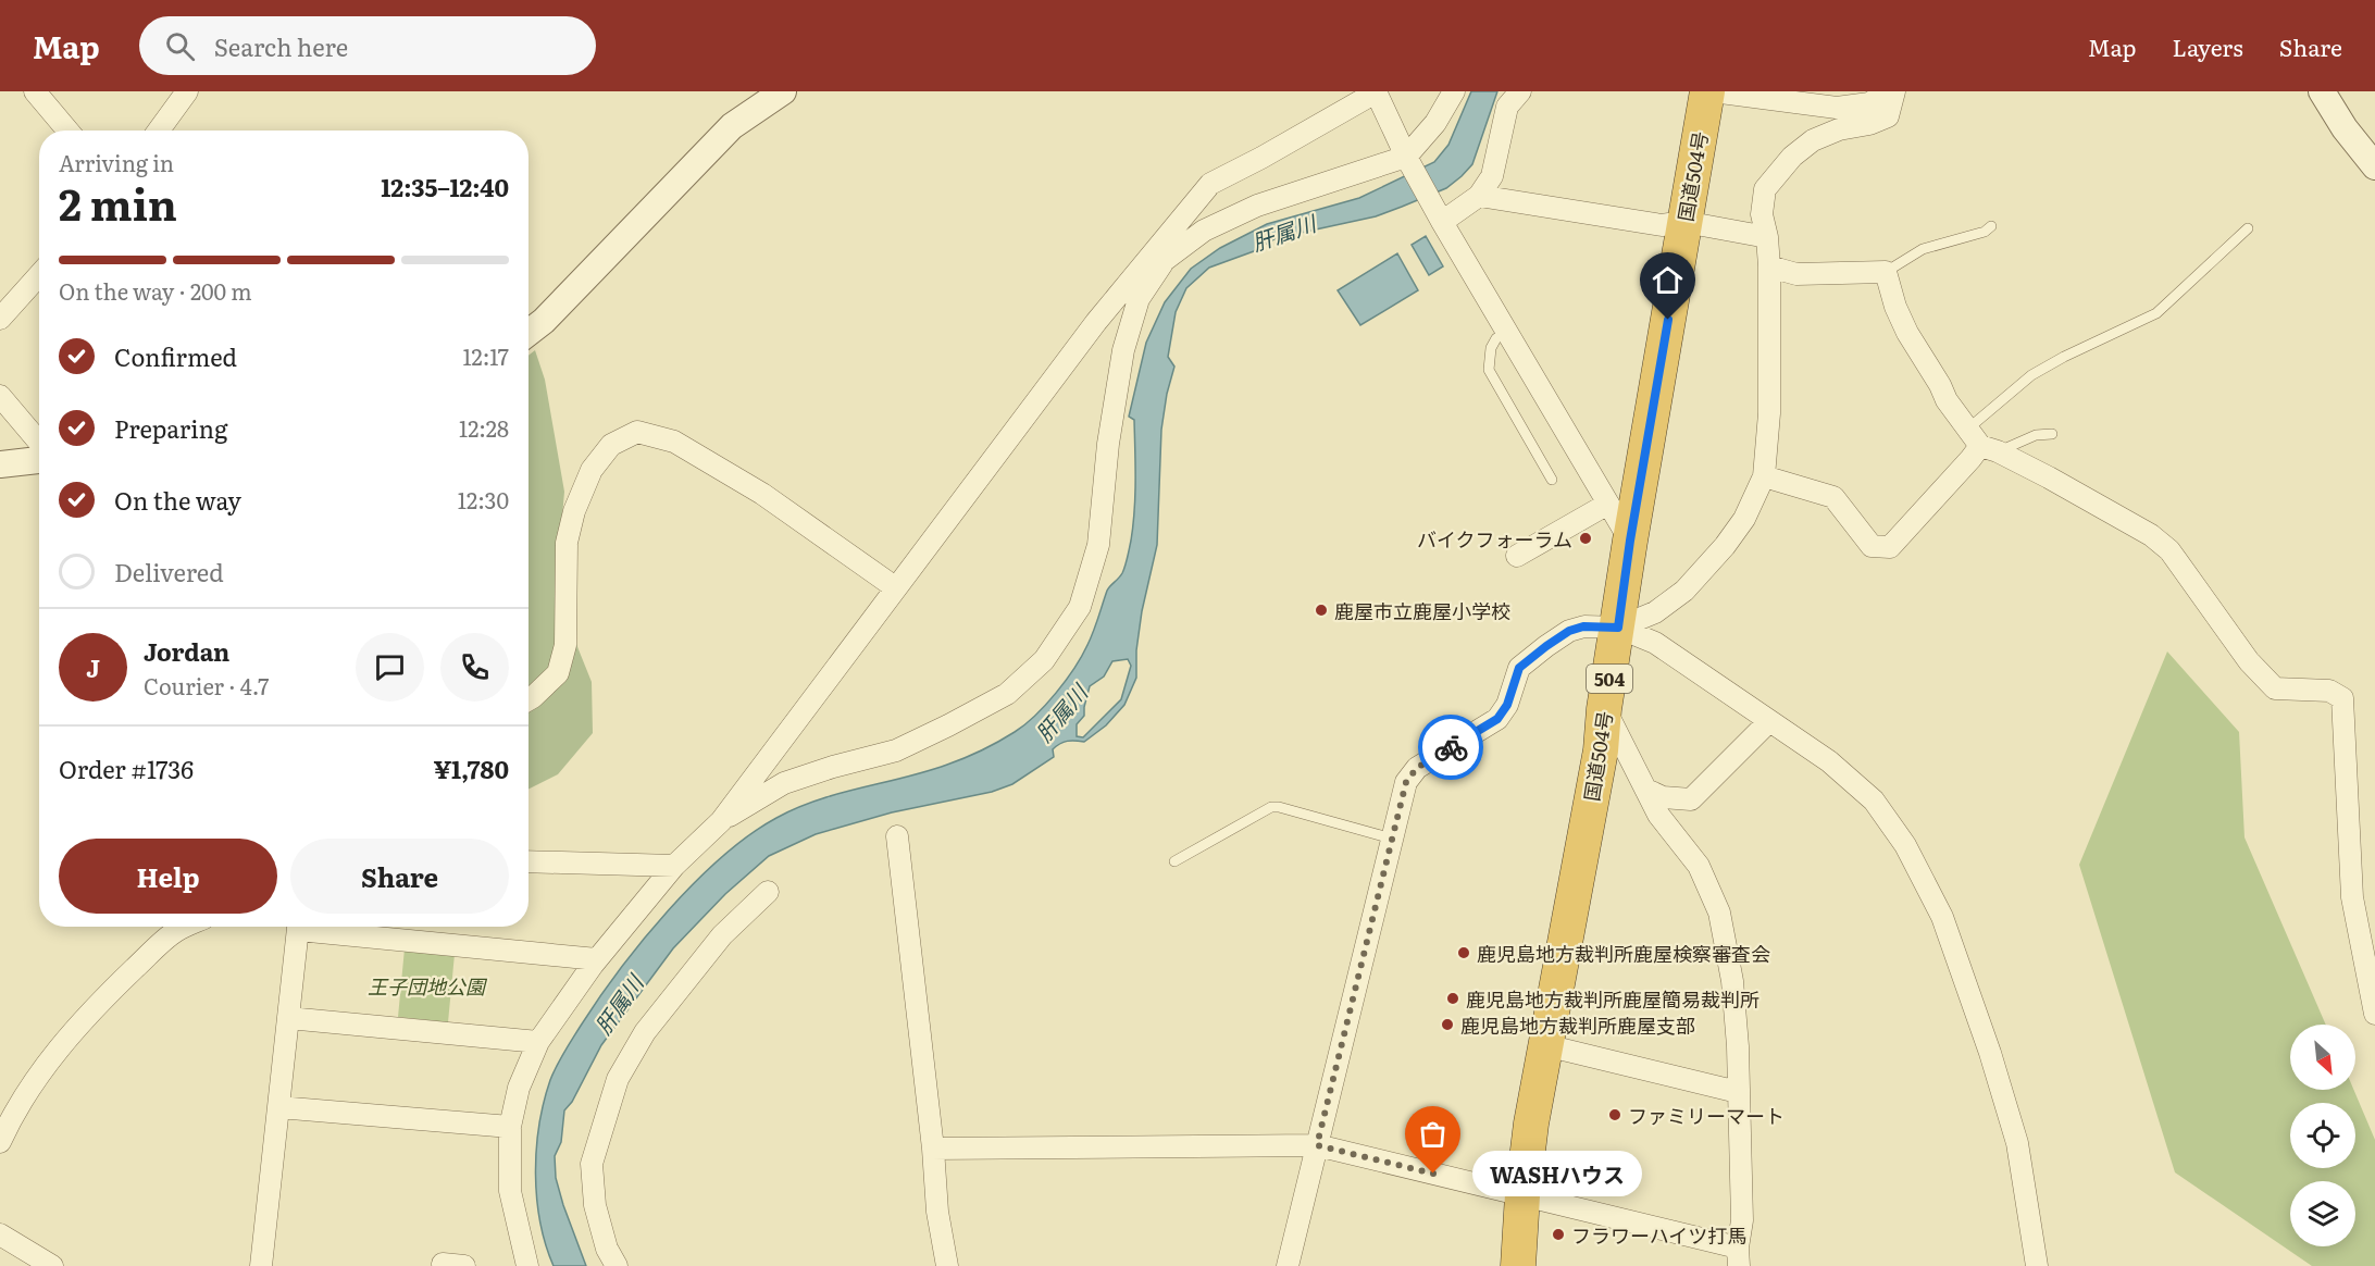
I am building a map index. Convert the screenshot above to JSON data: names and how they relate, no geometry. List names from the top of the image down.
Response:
{
  "streets": {
    "highway": ["国道504号", "504"]
  },
  "water": ["肝属川"],
  "parks": ["王子団地公園"],
  "places": [
    "バイクフォーラム",
    "鹿屋市立鹿屋小学校",
    "鹿児島地方裁判所鹿屋検察審査会",
    "鹿児島地方裁判所鹿屋簡易裁判所",
    "鹿児島地方裁判所鹿屋支部",
    "ファミリーマート",
    "WASHハウス",
    "フラワーハイツ打馬"
  ],
  "north": "bottom right",
  "page": {
    "header": "Map",
    "search": "Search here",
    "nav": ["Map", "Layers", "Share"],
    "heading": ["2 min", "Arriving in", "12:35–12:40"],
    "panel": [
      "Jordan",
      "Courier · 4.7",
      "Order #1736",
      "¥1,780"
    ],
    "bar": "On the way · 200 m",
    "list": [
      ["Confirmed", "12:17"],
      ["Preparing", "12:28"],
      ["On the way", "12:30"],
      "Delivered"
    ],
    "round": "J",
    "buttons": ["Help", "Share"],
    "bubble": "WASHハウス"
  }
}
